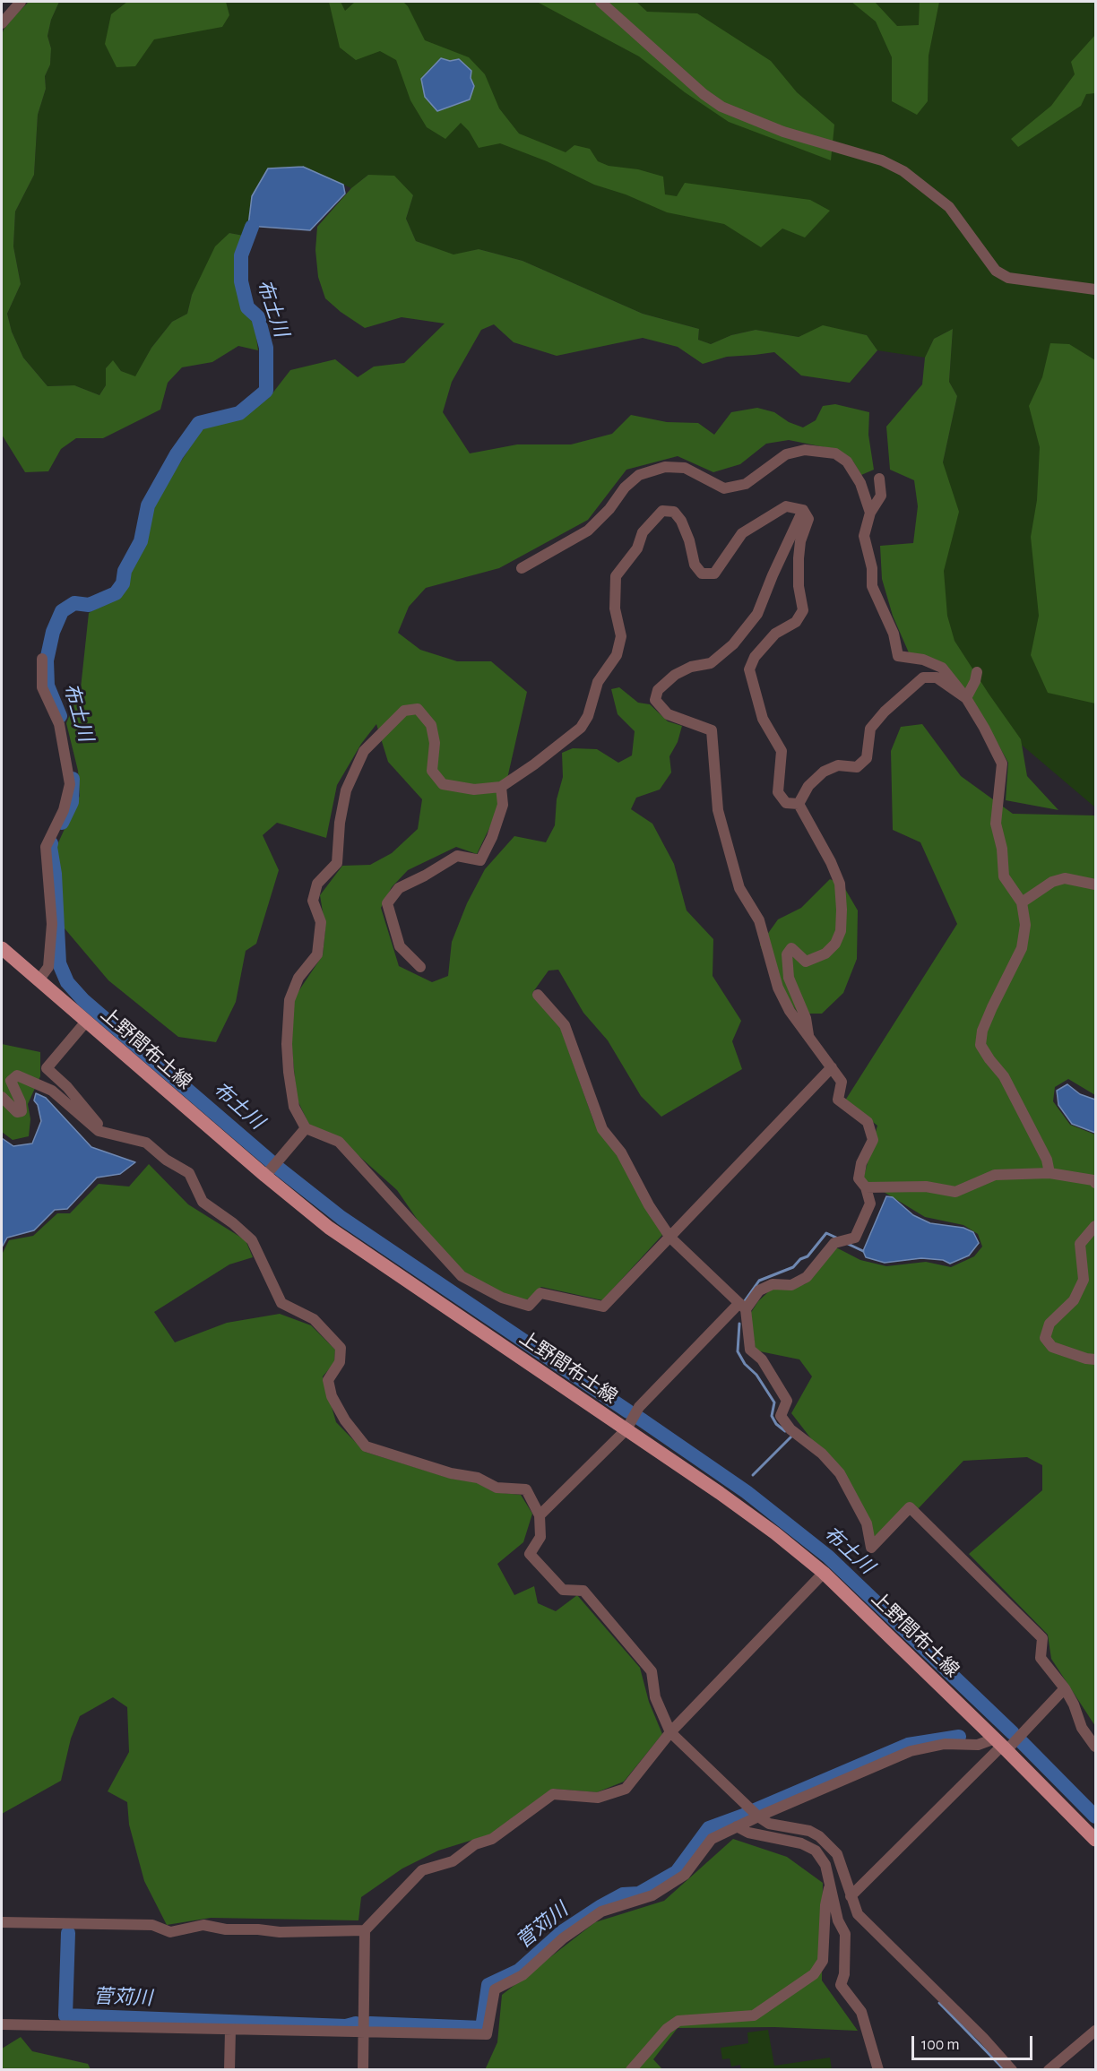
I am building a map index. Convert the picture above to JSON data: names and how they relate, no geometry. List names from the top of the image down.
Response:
{
  "streets": {
    "main road": ["上野間布土線"]
  },
  "water": ["布土川", "菅苅川"],
  "scale_bar": "100 m"
}
